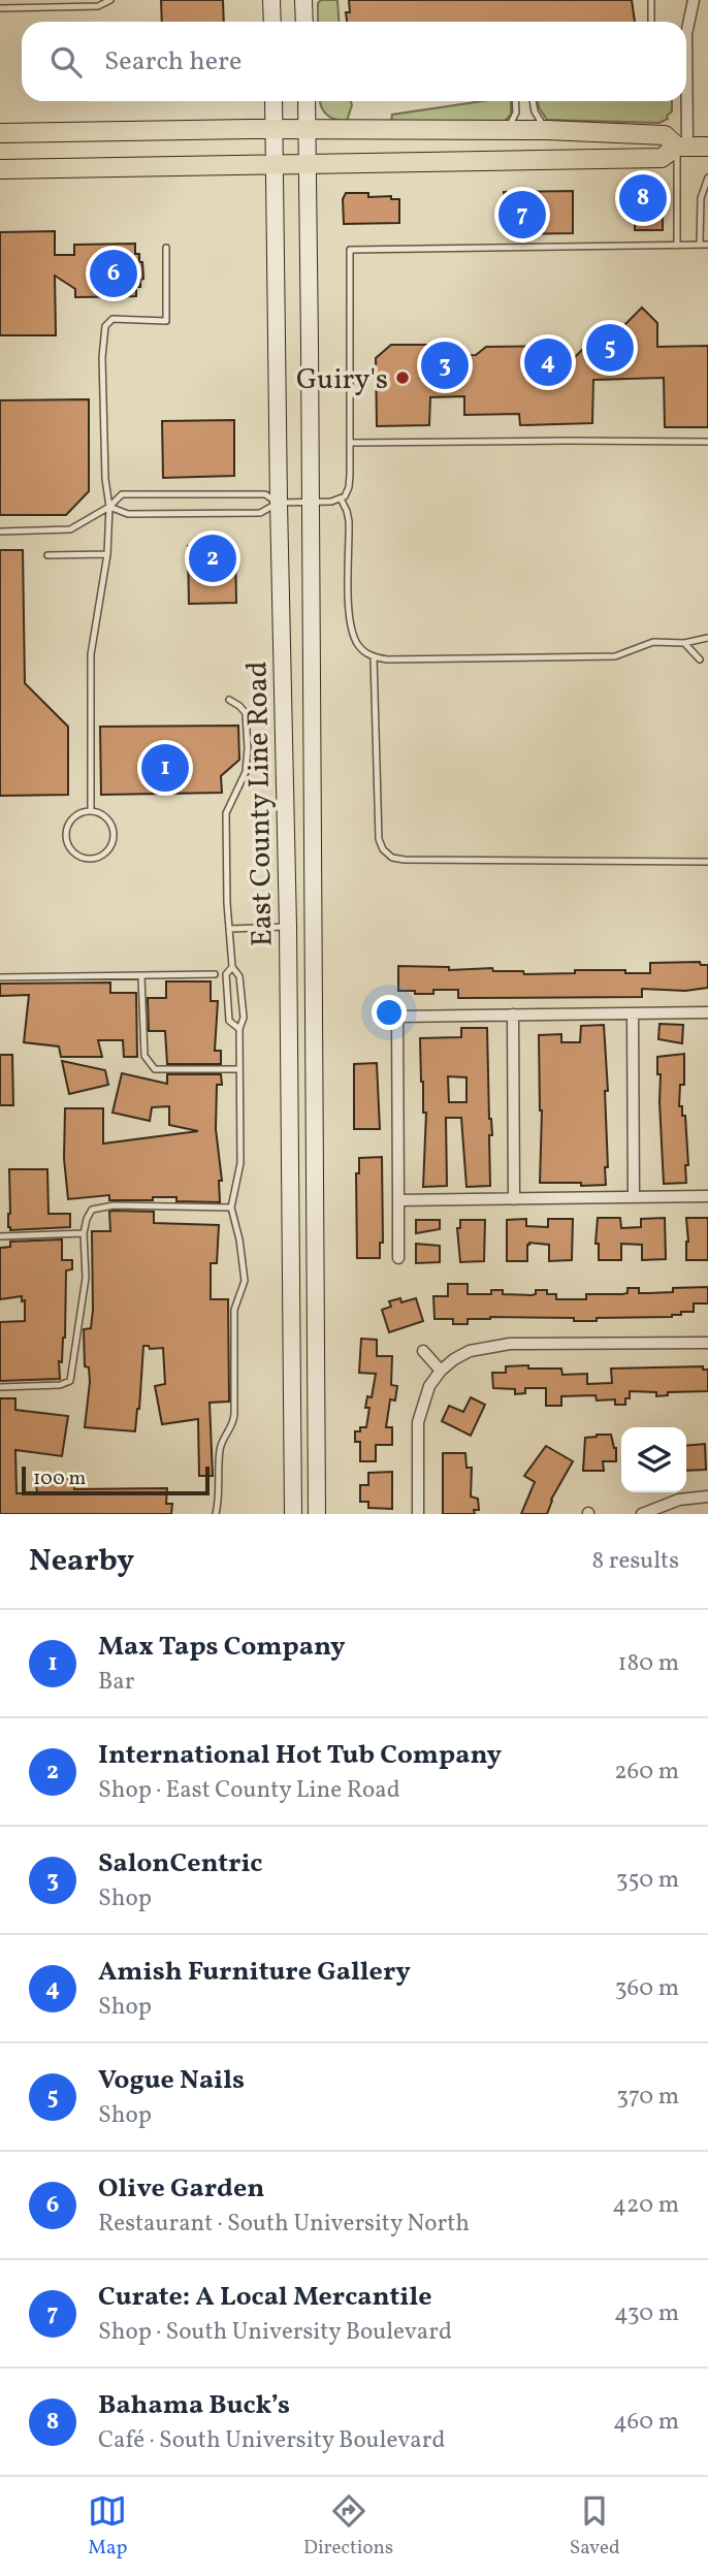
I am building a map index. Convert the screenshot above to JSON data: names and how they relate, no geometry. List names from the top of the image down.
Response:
{
  "streets": {
    "main road": ["East County Line Road"]
  },
  "places": ["Guiry's"],
  "scale_bar": "100 m",
  "page": {
    "search": "Search here",
    "pins": [
      "8",
      "7",
      "6",
      "5",
      "4",
      "3",
      "2",
      "1"
    ],
    "scale": "100 m",
    "heading": ["Nearby", "8 results"],
    "list": [
      {
        "mark": "1",
        "name": "Max Taps Company",
        "note": "Bar",
        "value": "180 m"
      },
      {
        "mark": "2",
        "name": "International Hot Tub Company",
        "note": "Shop · East County Line Road",
        "value": "260 m"
      },
      {
        "mark": "3",
        "name": "SalonCentric",
        "note": "Shop",
        "value": "350 m"
      },
      {
        "mark": "4",
        "name": "Amish Furniture Gallery",
        "note": "Shop",
        "value": "360 m"
      },
      {
        "mark": "5",
        "name": "Vogue Nails",
        "note": "Shop",
        "value": "370 m"
      },
      {
        "mark": "6",
        "name": "Olive Garden",
        "note": "Restaurant · South University North",
        "value": "420 m"
      },
      {
        "mark": "7",
        "name": "Curate: A Local Mercantile",
        "note": "Shop · South University Boulevard",
        "value": "430 m"
      },
      {
        "mark": "8",
        "name": "Bahama Buck’s",
        "note": "Café · South University Boulevard",
        "value": "460 m"
      }
    ],
    "nav": ["Map", "Directions", "Saved"]
  }
}
